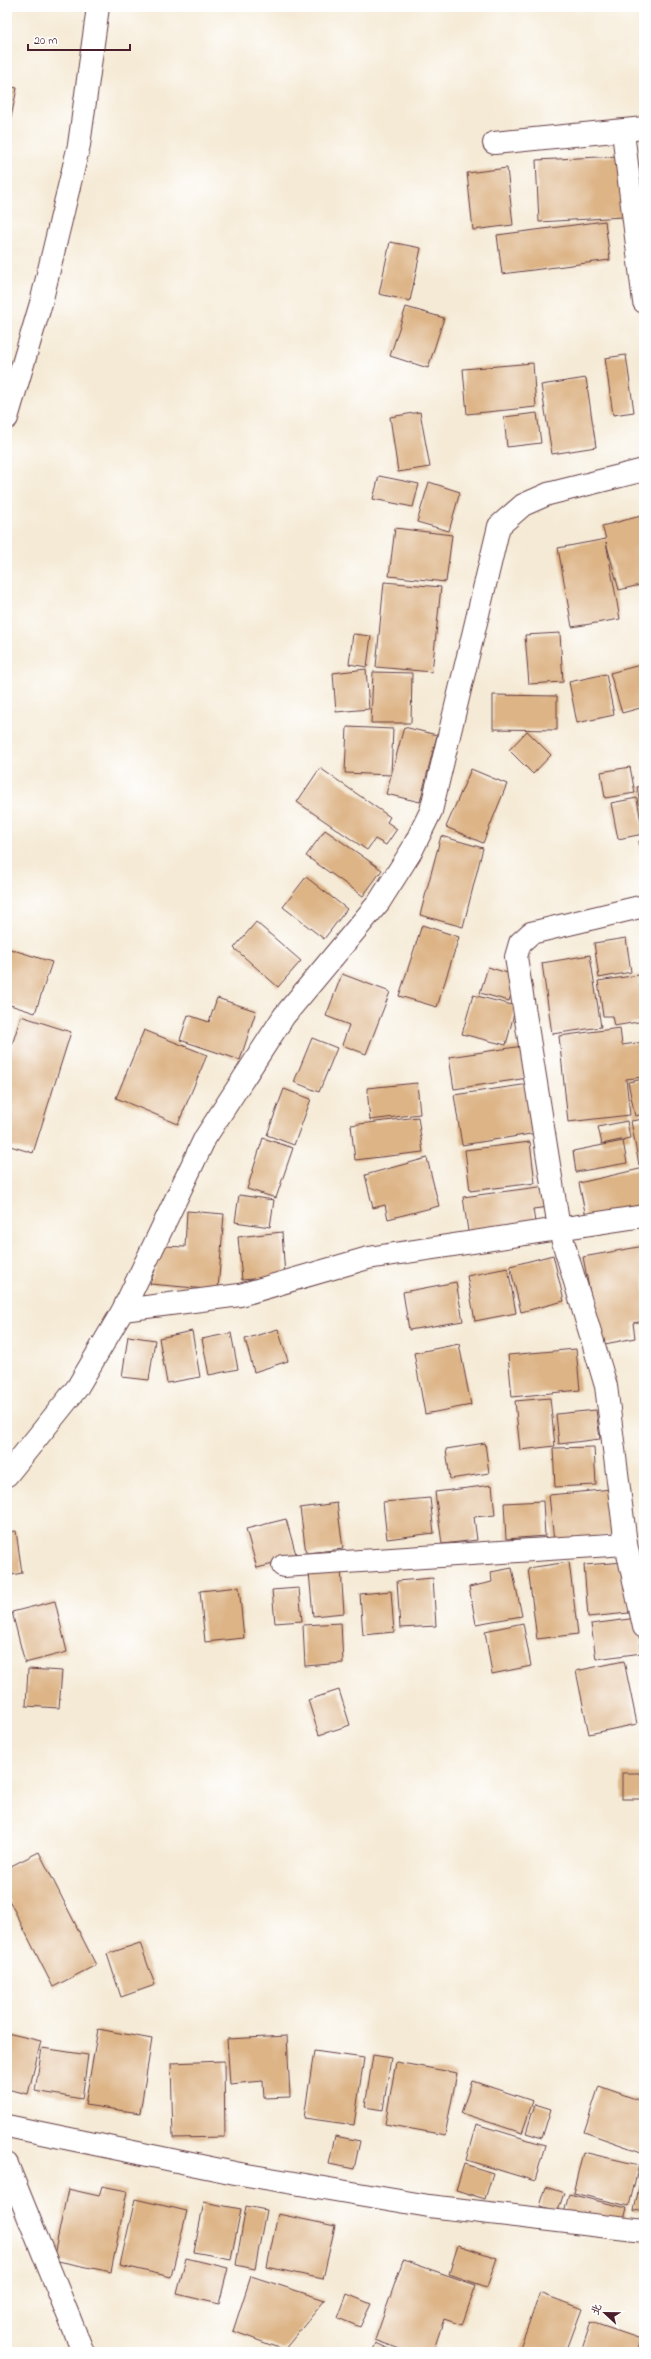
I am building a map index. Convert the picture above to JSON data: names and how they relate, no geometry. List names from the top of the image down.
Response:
{
  "scale_bar": "20 m",
  "north": "left"
}
